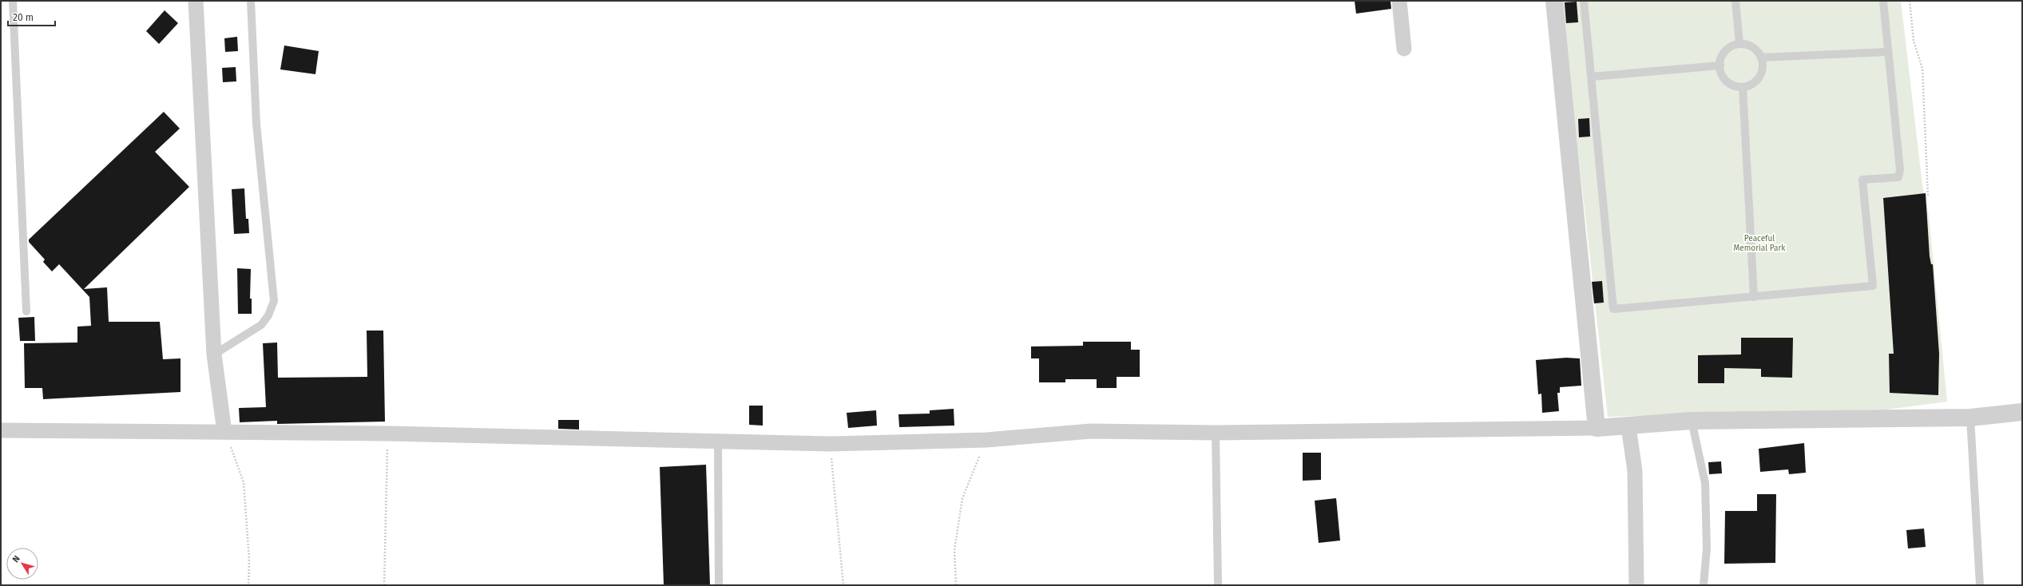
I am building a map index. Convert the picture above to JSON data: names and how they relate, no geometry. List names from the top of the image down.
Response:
{
  "parks": ["Peaceful Memorial Park"],
  "scale_bar": "20 m",
  "north": "top left"
}
